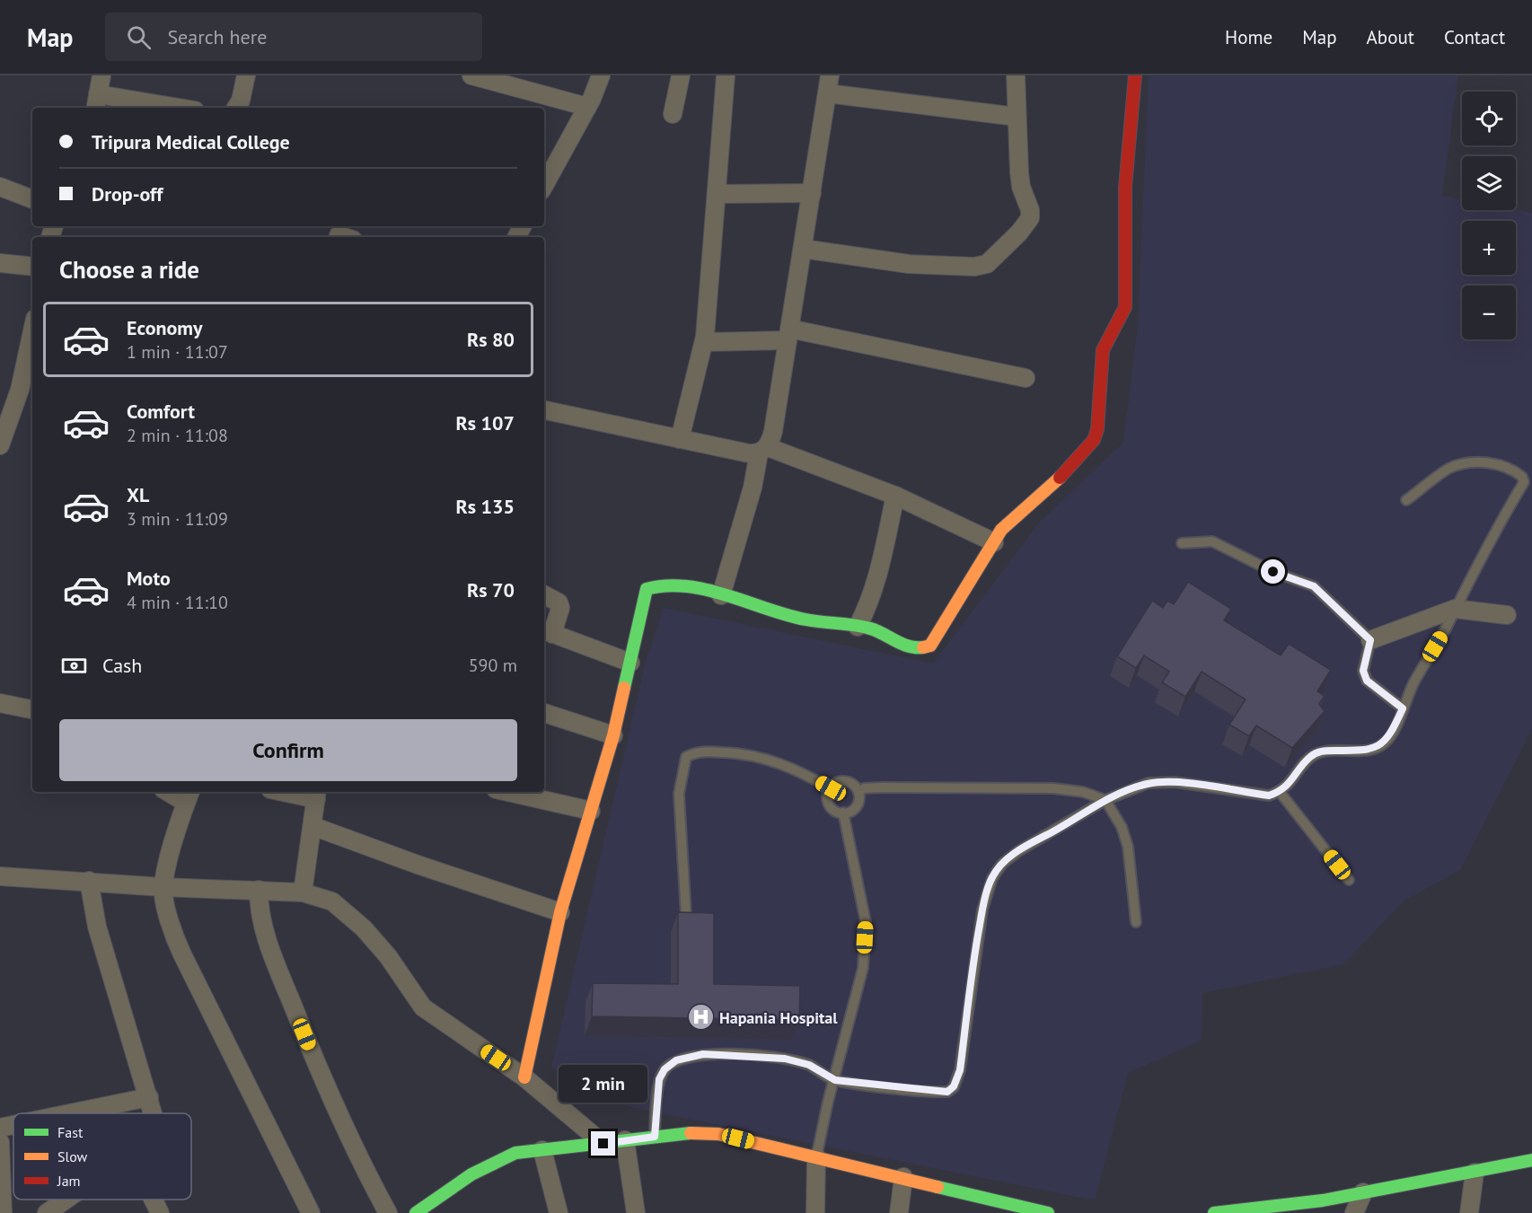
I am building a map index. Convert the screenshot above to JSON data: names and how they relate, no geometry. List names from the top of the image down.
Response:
{
  "places": {
    "hospital": ["Hapania Hospital"]
  },
  "legend": ["Fast", "Slow", "Jam"],
  "page": {
    "header": "Map",
    "search": "Search here",
    "nav": [
      "Home",
      "Map",
      "About",
      "Contact"
    ],
    "map_buttons": ["+", "−"],
    "banner": ["Tripura Medical College", "Drop-off"],
    "heading": "Choose a ride",
    "list": [
      {
        "name": "Economy",
        "note": "1 min · 11:07",
        "value": "Rs 80"
      },
      {
        "name": "Comfort",
        "note": "2 min · 11:08",
        "value": "Rs 107"
      },
      {
        "name": "XL",
        "note": "3 min · 11:09",
        "value": "Rs 135"
      },
      {
        "name": "Moto",
        "note": "4 min · 11:10",
        "value": "Rs 70"
      }
    ],
    "pay": ["Cash", "590 m"],
    "buttons": "Confirm",
    "bubble": "2 min"
  }
}
